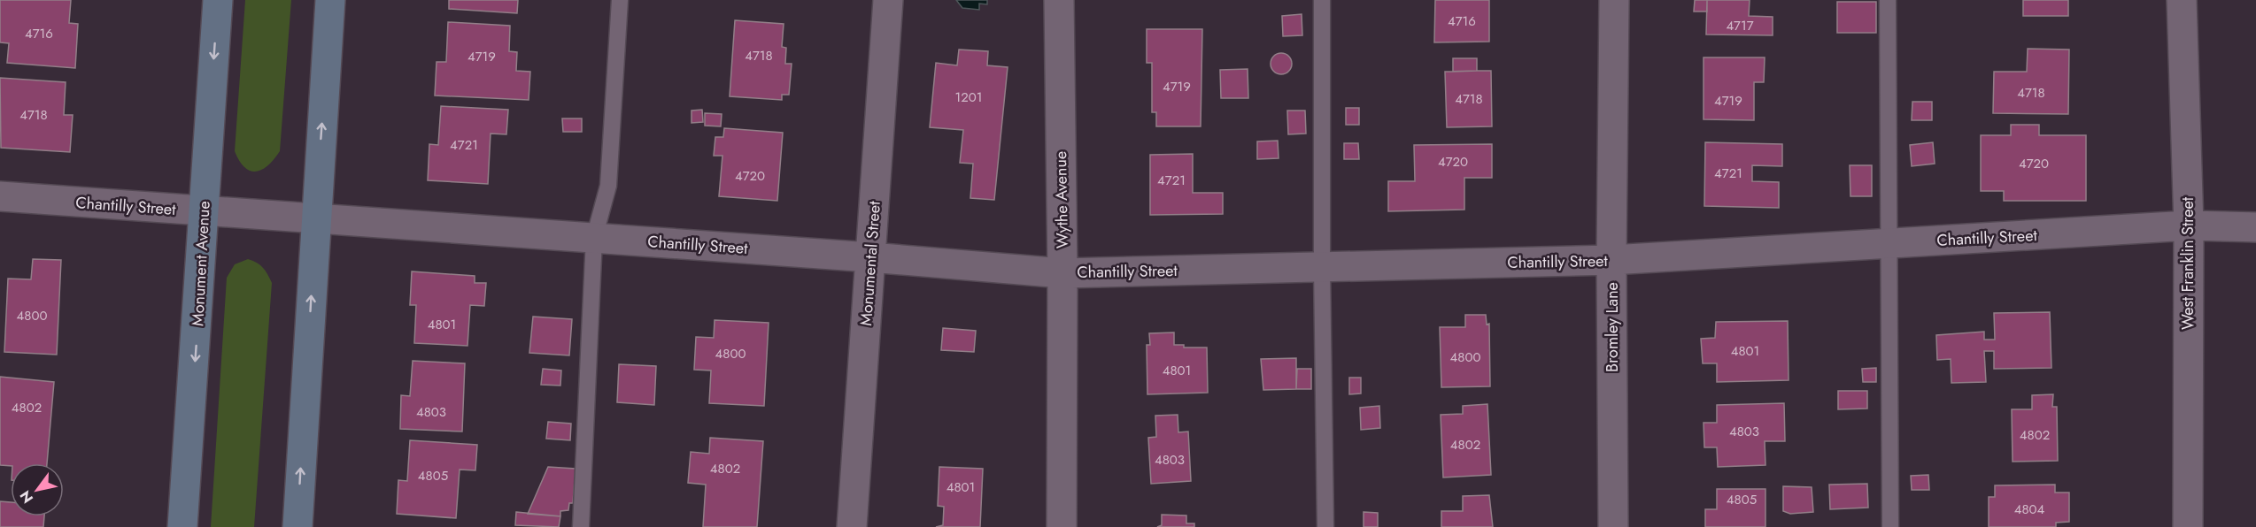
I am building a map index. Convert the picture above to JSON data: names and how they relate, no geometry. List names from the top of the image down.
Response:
{
  "streets": {
    "street": [
      "Wythe Avenue",
      "Chantilly Street",
      "Monument Avenue",
      "Monumental Street",
      "West Franklin Street",
      "Bromley Lane"
    ]
  },
  "crossings": [
    ["Wythe Avenue", "Chantilly Street"],
    ["Chantilly Street", "Monument Avenue"],
    ["Chantilly Street", "Monumental Street"],
    ["Chantilly Street", "West Franklin Street"],
    ["Chantilly Street", "Bromley Lane"]
  ],
  "house_numbers": [
    "4716",
    "4717",
    "4716",
    "4718",
    "4719",
    "4719",
    "4718",
    "1201",
    "4718",
    "4719",
    "4718",
    "4721",
    "4720",
    "4720",
    "4721",
    "4720",
    "4721",
    "4800",
    "4801",
    "4801",
    "4800",
    "4800",
    "4801",
    "4802",
    "4803",
    "4803",
    "4802",
    "4802",
    "4803",
    "4802",
    "4805",
    "4801",
    "4805",
    "4804"
  ],
  "north": "bottom left"
}
